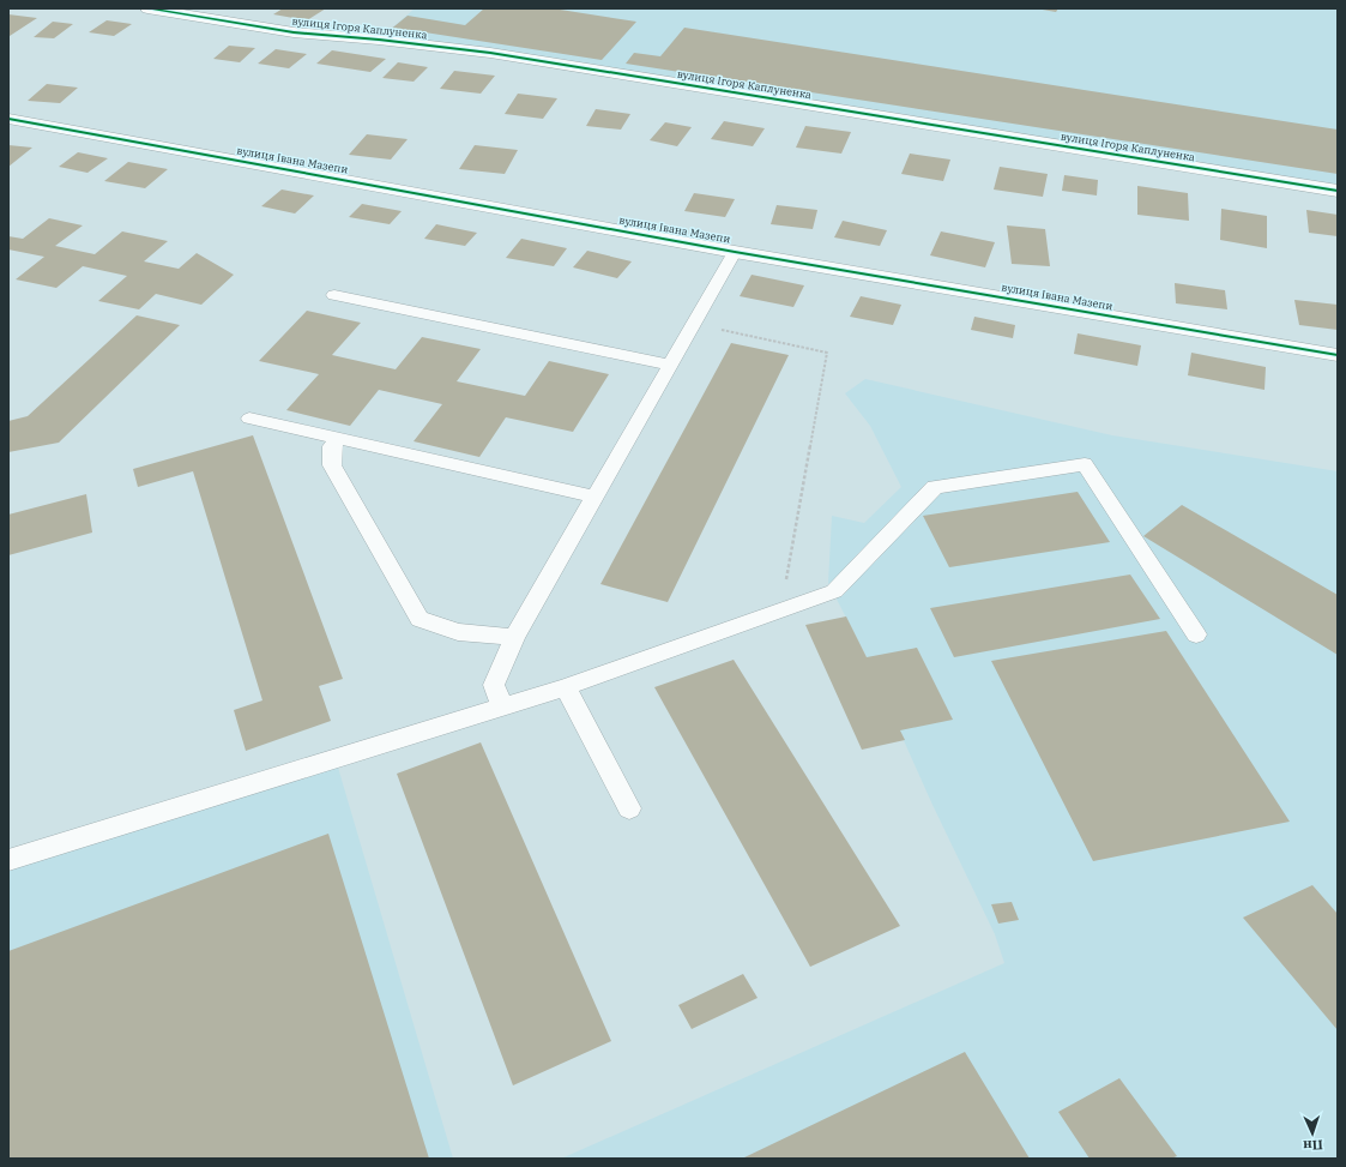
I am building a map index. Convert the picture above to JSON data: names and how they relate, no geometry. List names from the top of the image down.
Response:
{
  "streets": {
    "street": ["вулиця Ігоря Каплуненка", "вулиця Івана Мазепи"]
  },
  "north": "bottom"
}
